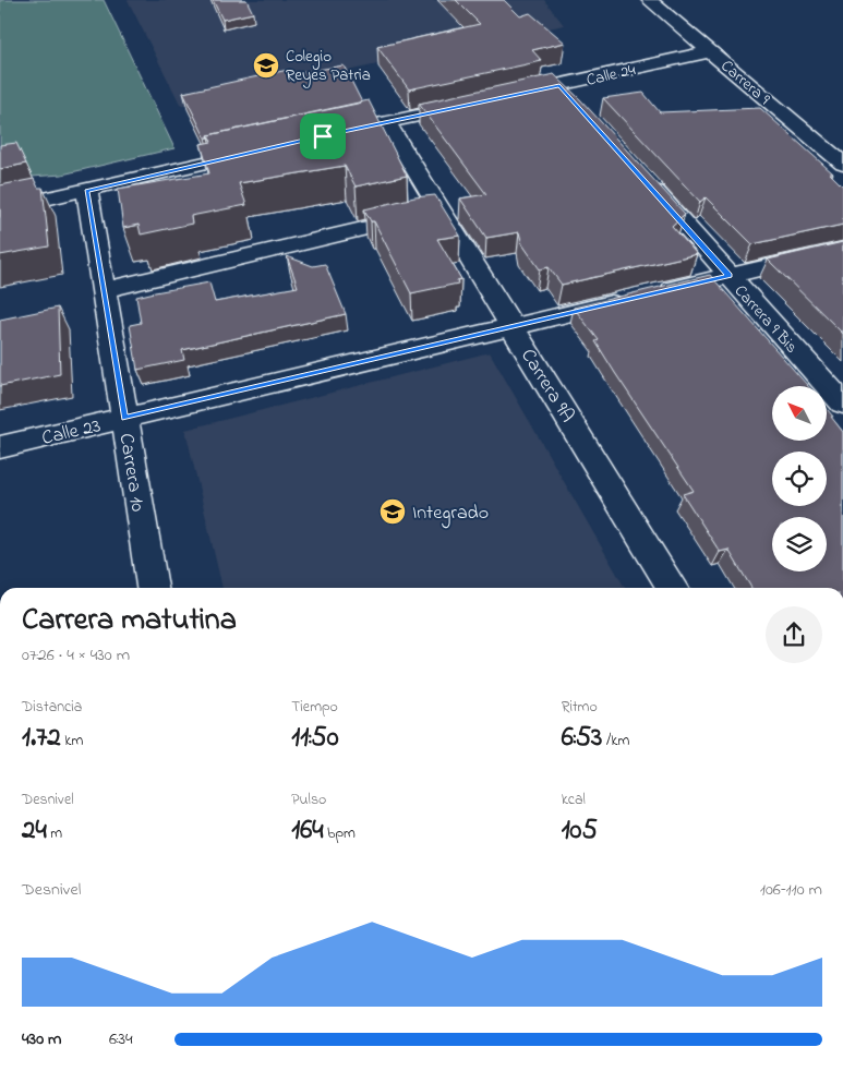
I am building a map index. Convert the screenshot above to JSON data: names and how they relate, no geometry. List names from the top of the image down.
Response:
{
  "streets": {
    "street": [
      "Calle 24",
      "Carrera 9",
      "Carrera 9 Bis",
      "Carrera 9A",
      "Calle 23",
      "Carrera 10"
    ]
  },
  "crossings": [
    ["Calle 24", "Carrera 9"],
    ["Carrera 9 Bis", "Calle 23"],
    ["Carrera 9A", "Calle 23"],
    ["Calle 23", "Carrera 10"]
  ],
  "places": {
    "school or university": ["Colegio Reyes Patria", "Integrado"]
  },
  "north": "top left",
  "page": {
    "heading": ["Carrera matutina", "07:26 · 4 × 430 m"],
    "stats": [
      ["Distancia", "1.72 km"],
      ["Tiempo", "11:50"],
      ["Ritmo", "6:53 /km"],
      ["Desnivel", "24 m"],
      ["Pulso", "164 bpm"],
      ["kcal", "105"]
    ],
    "chart": ["Desnivel", "106–110 m"],
    "list": [
      {
        "name": "430 m",
        "note": "6:34"
      }
    ]
  }
}
